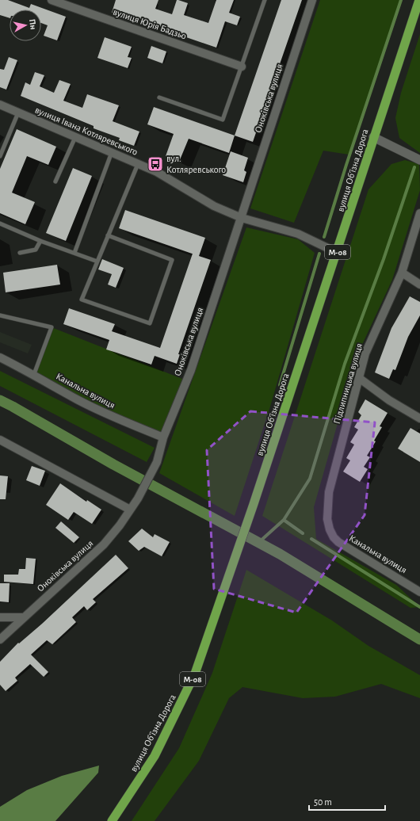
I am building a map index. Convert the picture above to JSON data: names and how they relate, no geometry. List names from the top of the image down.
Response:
{
  "streets": {
    "highway": ["вулиця Обʼїзна Дорога", "М-08"],
    "street": [
      "вулиця Юрія Бадзьо",
      "Оноківська вулиця",
      "вулиця Івана Котляревського",
      "Підлипницька вулиця",
      "Канальна вулиця"
    ]
  },
  "crossings": [
    ["Оноківська вулиця", "вулиця Івана Котляревського"],
    ["Оноківська вулиця", "Канальна вулиця"],
    ["вулиця Івана Котляревського", "вулиця Обʼїзна Дорога"],
    ["Підлипницька вулиця", "Канальна вулиця"]
  ],
  "places": {
    "bus stop": ["вул. Котляревського"]
  },
  "scale_bar": "50 m",
  "north": "right"
}
